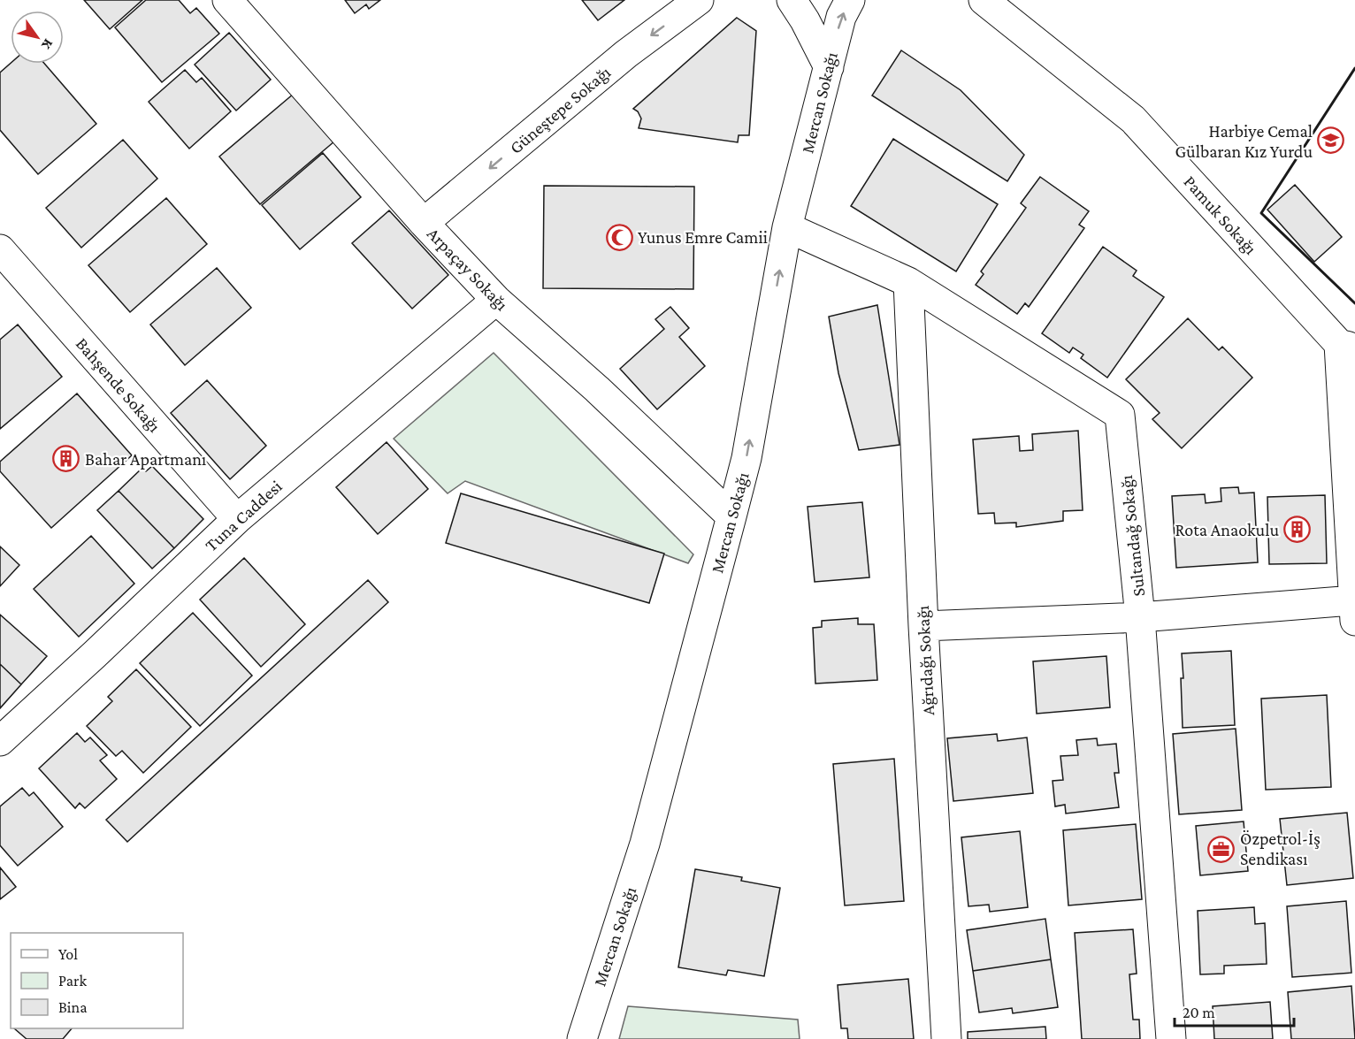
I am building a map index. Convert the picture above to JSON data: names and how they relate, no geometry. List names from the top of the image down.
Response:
{
  "streets": {
    "street": [
      "Mercan Sokağı",
      "Güneştepe Sokağı",
      "Pamuk Sokağı",
      "Arpaçay Sokağı",
      "Bahşende Sokağı",
      "Tuna Caddesi",
      "Sultandağ Sokağı",
      "Ağrıdağı Sokağı"
    ]
  },
  "crossings": [
    ["Mercan Sokağı", "Arpaçay Sokağı"],
    ["Mercan Sokağı", "Sultandağ Sokağı"],
    ["Güneştepe Sokağı", "Arpaçay Sokağı"],
    ["Arpaçay Sokağı", "Tuna Caddesi"],
    ["Bahşende Sokağı", "Tuna Caddesi"],
    ["Sultandağ Sokağı", "Ağrıdağı Sokağı"]
  ],
  "one_way": ["Güneştepe Sokağı"],
  "places": {
    "school or university": ["Harbiye Cemal Gülbaran Kız Yurdu"],
    "mosque": ["Yunus Emre Camii"],
    "building": ["Bahar Apartmanı", "Rota Anaokulu"],
    "office": ["Özpetrol-İş Sendikası"]
  },
  "legend": ["Yol", "Park", "Bina"],
  "scale_bar": "20 m",
  "north": "bottom right"
}
